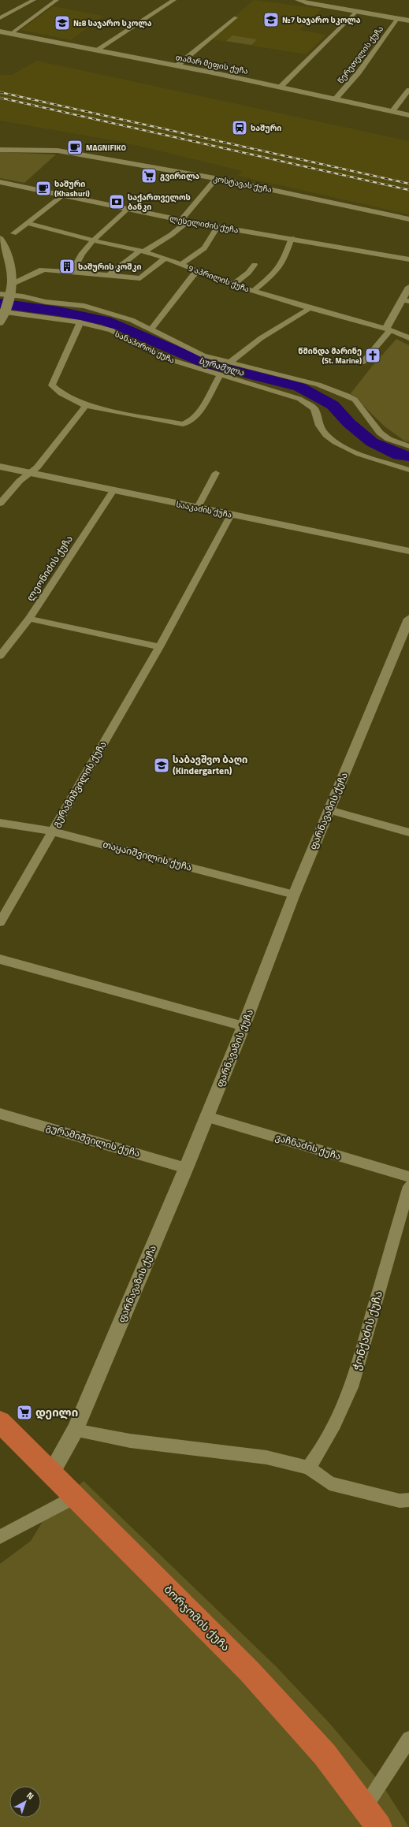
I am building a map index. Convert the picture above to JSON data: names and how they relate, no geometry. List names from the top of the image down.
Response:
{
  "streets": {
    "highway": ["ბორჯომის ქუჩა"],
    "street": [
      "წერეთელის ქუჩა",
      "თამარ მეფის ქუჩა",
      "კოსტავას ქუჩა",
      "ლესელიძის ქუჩა",
      "9 აპრილის ქუჩა",
      "სანაპიროს ქუჩა",
      "სააკაძის ქუჩა",
      "ლეონიძის ქუჩა",
      "გურამიშვილის ქუჩა",
      "ფარნავაზის ქუჩა",
      "თაყაიშვილის ქუჩა",
      "ვაჩნაძის ქუჩა",
      "ჭონქაძის ქუჩა"
    ]
  },
  "crossings": [
    ["წერეთელის ქუჩა", "თამარ მეფის ქუჩა"],
    ["სააკაძის ქუჩა", "ლეონიძის ქუჩა"],
    ["სააკაძის ქუჩა", "გურამიშვილის ქუჩა"],
    ["გურამიშვილის ქუჩა", "ფარნავაზის ქუჩა"],
    ["გურამიშვილის ქუჩა", "თაყაიშვილის ქუჩა"],
    ["ფარნავაზის ქუჩა", "თაყაიშვილის ქუჩა"],
    ["ფარნავაზის ქუჩა", "ვაჩნაძის ქუჩა"],
    ["ფარნავაზის ქუჩა", "ბორჯომის ქუჩა"]
  ],
  "water": ["სურამულა"],
  "places": {
    "school or university": ["№7 საჯარო სკოლა", "№8 საჯარო სკოლა", "საბავშვო ბაღი (Kindergarten)"],
    "station": ["ხაშური"],
    "cafe": ["MAGNIFIKO", "ხაშური (Khashuri)"],
    "supermarket": ["გვირილა", "დეილი"],
    "bank": ["საქართველოს ბანკი"],
    "building": ["ხაშურის კოშკი"],
    "church": ["წმინდა მარინე (St. Marine)"]
  },
  "north": "top right"
}
